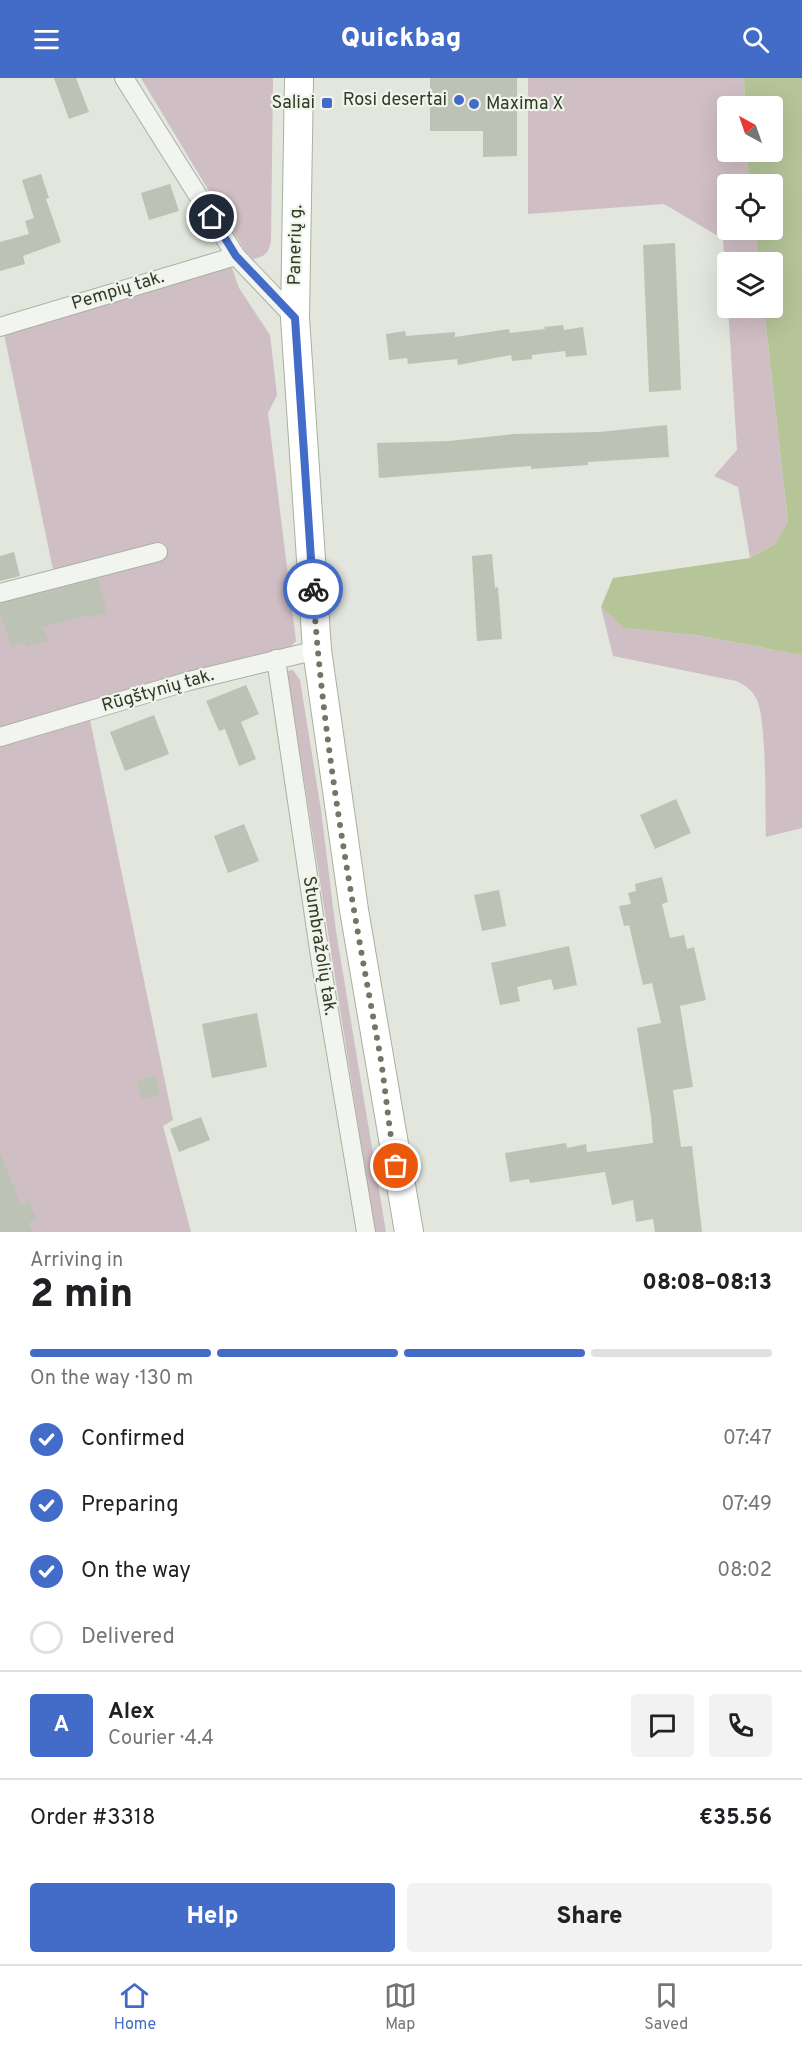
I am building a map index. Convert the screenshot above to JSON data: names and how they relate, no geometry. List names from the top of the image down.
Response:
{
  "streets": {
    "main road": ["Panerių g."],
    "street": ["Pempių tak.", "Rūgštynių tak.", "Stumbražolių tak."]
  },
  "crossings": [
    ["Panerių g.", "Rūgštynių tak."],
    ["Rūgštynių tak.", "Stumbražolių tak."]
  ],
  "places": {
    "other": ["Rosi desertai", "Maxima X"],
    "transit": ["Saliai"]
  },
  "north": "top left",
  "page": {
    "header": "Quickbag",
    "heading": ["2 min", "Arriving in", "08:08–08:13"],
    "panel": [
      "Alex",
      "Courier · 4.4",
      "Order #3318",
      "€35.56"
    ],
    "bar": "On the way · 130 m",
    "list": [
      ["Confirmed", "07:47"],
      ["Preparing", "07:49"],
      ["On the way", "08:02"],
      "Delivered"
    ],
    "round": "A",
    "buttons": ["Help", "Share"],
    "tabs": ["Home", "Map", "Saved"]
  }
}
